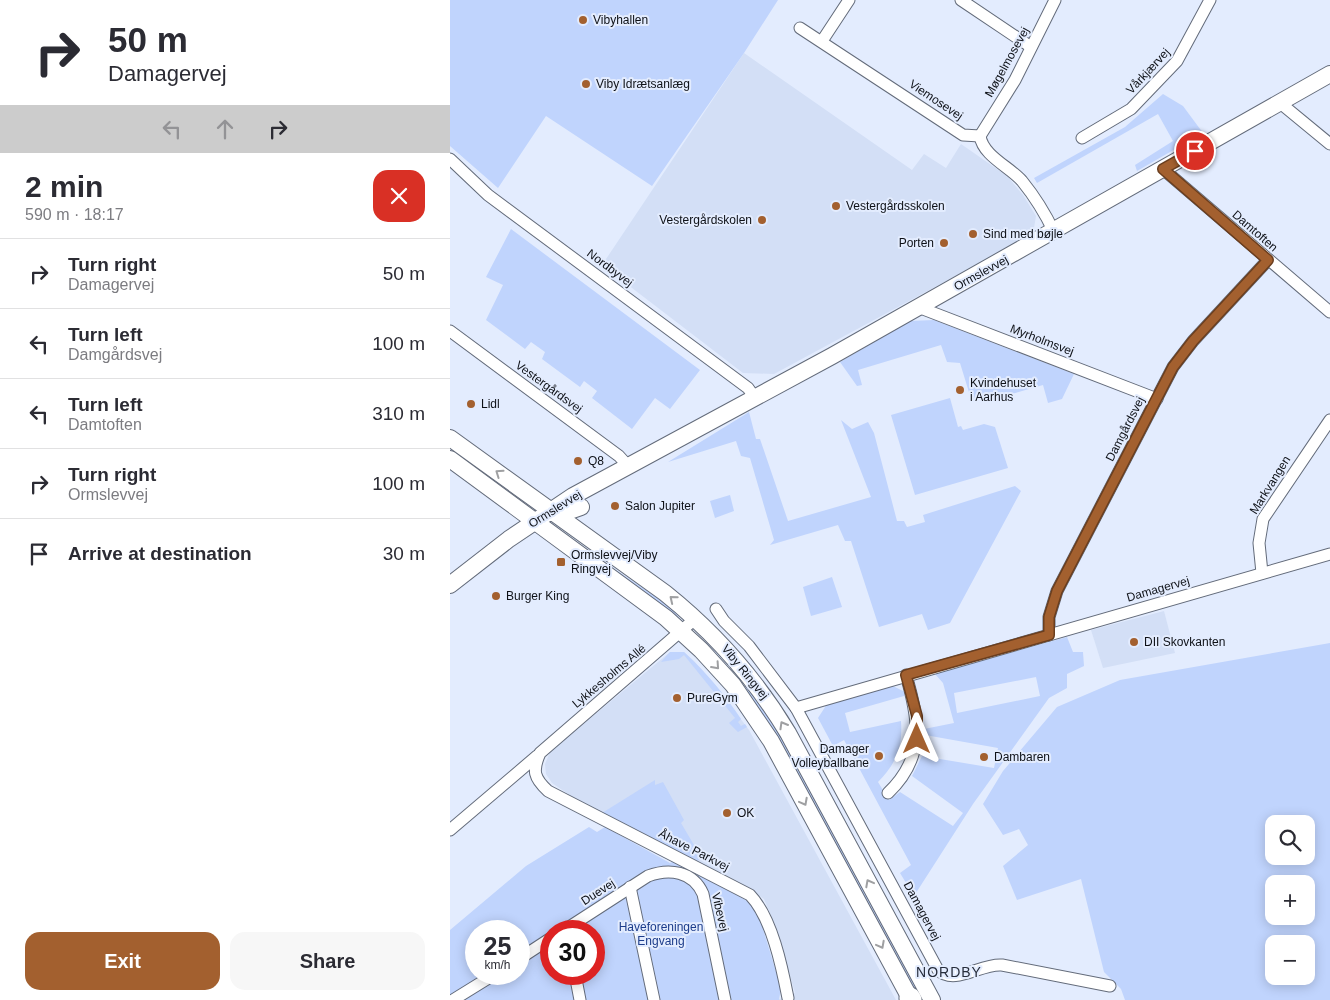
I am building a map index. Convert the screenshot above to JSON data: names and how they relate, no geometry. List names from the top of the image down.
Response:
{
  "streets": {
    "main road": ["Ormslevvej", "Viby Ringvej"],
    "street": [
      "Møgelmosevej",
      "Vårkjærvej",
      "Viemosevej",
      "Damtoften",
      "Nordbyvej",
      "Myrholmsvej",
      "Vestergårdsvej",
      "Damgårdsvej",
      "Markvangen",
      "Damagervej",
      "Lykkesholms Allé",
      "Åhave Parkvej",
      "Duevej",
      "Vibevej"
    ]
  },
  "crossings": [
    ["Møgelmosevej", "Viemosevej"],
    ["Damtoften", "Ormslevvej"],
    ["Damtoften", "Damgårdsvej"],
    ["Nordbyvej", "Ormslevvej"],
    ["Ormslevvej", "Myrholmsvej"],
    ["Ormslevvej", "Vestergårdsvej"],
    ["Ormslevvej", "Viby Ringvej"],
    ["Myrholmsvej", "Damgårdsvej"],
    ["Damgårdsvej", "Damagervej"],
    ["Markvangen", "Damagervej"],
    ["Viby Ringvej", "Lykkesholms Allé"],
    ["Lykkesholms Allé", "Åhave Parkvej"],
    ["Duevej", "Vibevej"]
  ],
  "districts": ["NORDBY"],
  "parks": ["Haveforeningen Engvang"],
  "places": {
    "other": [
      "Vibyhallen",
      "Viby Idrætsanlæg",
      "Vestergårdsskolen",
      "Vestergårdskolen",
      "Sind med bøjle",
      "Porten",
      "Kvindehuset i Aarhus",
      "Lidl",
      "Q8",
      "Salon Jupiter",
      "Burger King",
      "DII Skovkanten",
      "PureGym",
      "Damager Volleyballbane",
      "Dambaren",
      "OK"
    ],
    "transit": ["Ormslevvej/Viby Ringvej"]
  },
  "page": {
    "turn": ["50 m", "Damagervej"],
    "heading": ["2 min", "590 m · 18:17"],
    "list": [
      {
        "name": "Turn right",
        "note": "Damagervej",
        "value": "50 m"
      },
      {
        "name": "Turn left",
        "note": "Damgårdsvej",
        "value": "100 m"
      },
      {
        "name": "Turn left",
        "note": "Damtoften",
        "value": "310 m"
      },
      {
        "name": "Turn right",
        "note": "Ormslevvej",
        "value": "100 m"
      },
      {
        "name": "Arrive at destination",
        "value": "30 m"
      }
    ],
    "map_buttons": ["+", "−"],
    "speed": "25 km/h",
    "limit": "30",
    "buttons": ["Exit", "Share"]
  }
}
